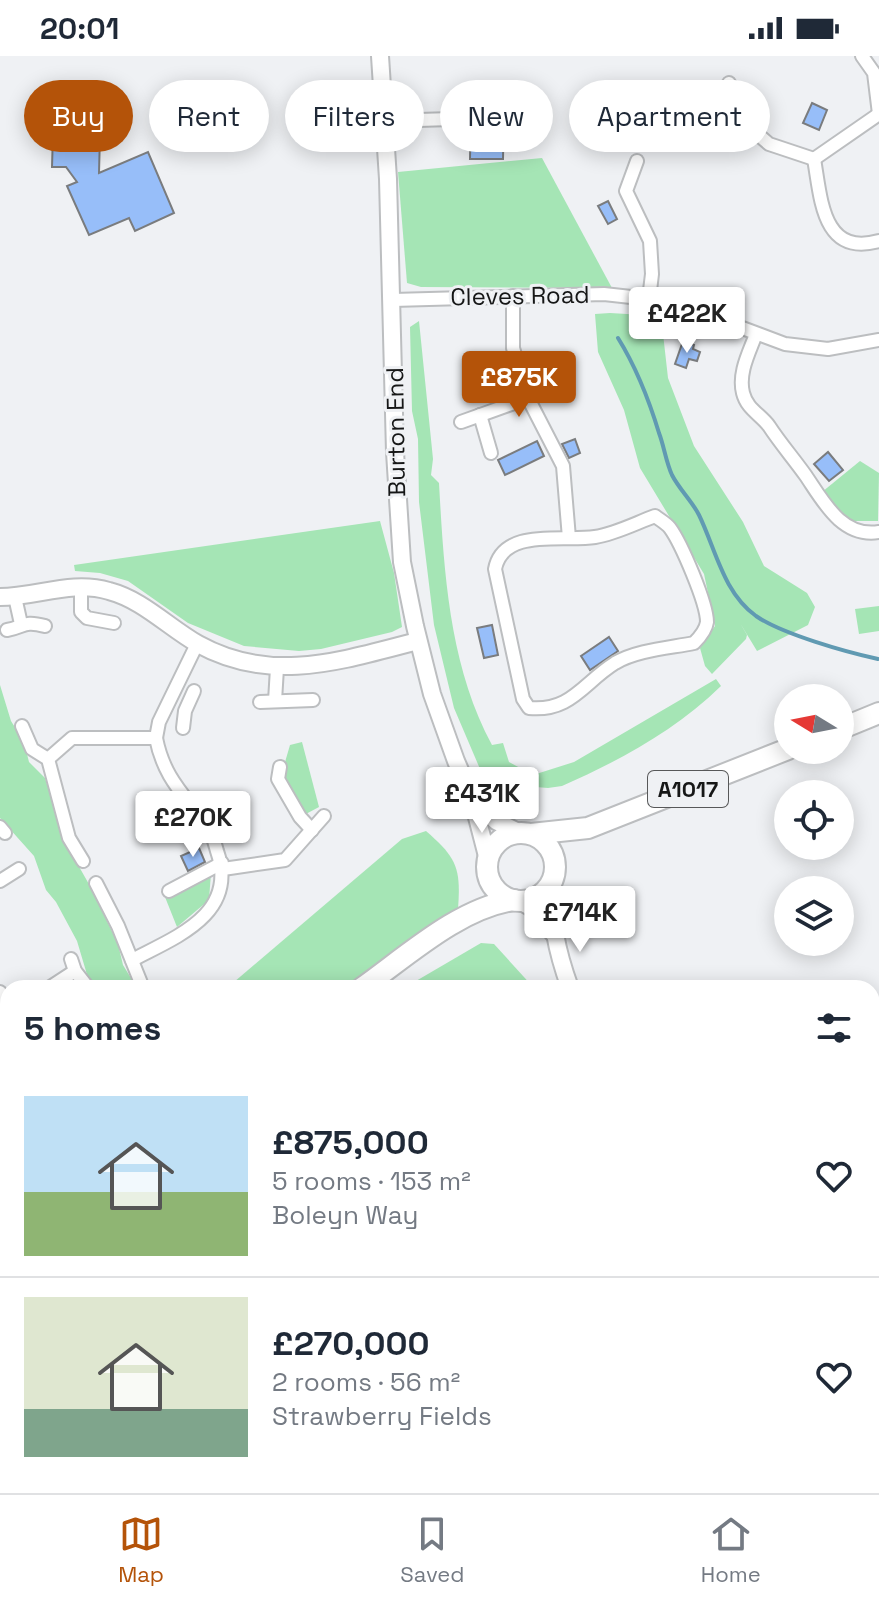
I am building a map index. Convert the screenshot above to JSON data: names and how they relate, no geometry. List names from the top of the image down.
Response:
{
  "streets": {
    "main road": ["A1017"],
    "street": ["Cleves Road", "Burton End"]
  },
  "crossings": [
    ["Cleves Road", "Burton End"],
    ["Burton End", "A1017"]
  ],
  "north": "left",
  "page": {
    "status": "20:01",
    "chip": [
      "Buy",
      "Rent",
      "Filters",
      "New",
      "Apartment"
    ],
    "price": [
      "£422K",
      "£875K",
      "£431K",
      "£270K",
      "£714K"
    ],
    "heading": "5 homes",
    "list": [
      {
        "name": "£875,000",
        "note": "5 rooms · 153 m² · Boleyn Way"
      },
      {
        "name": "£270,000",
        "note": "2 rooms · 56 m² · Strawberry Fields"
      }
    ],
    "tabs": ["Map", "Saved", "Home"]
  }
}
